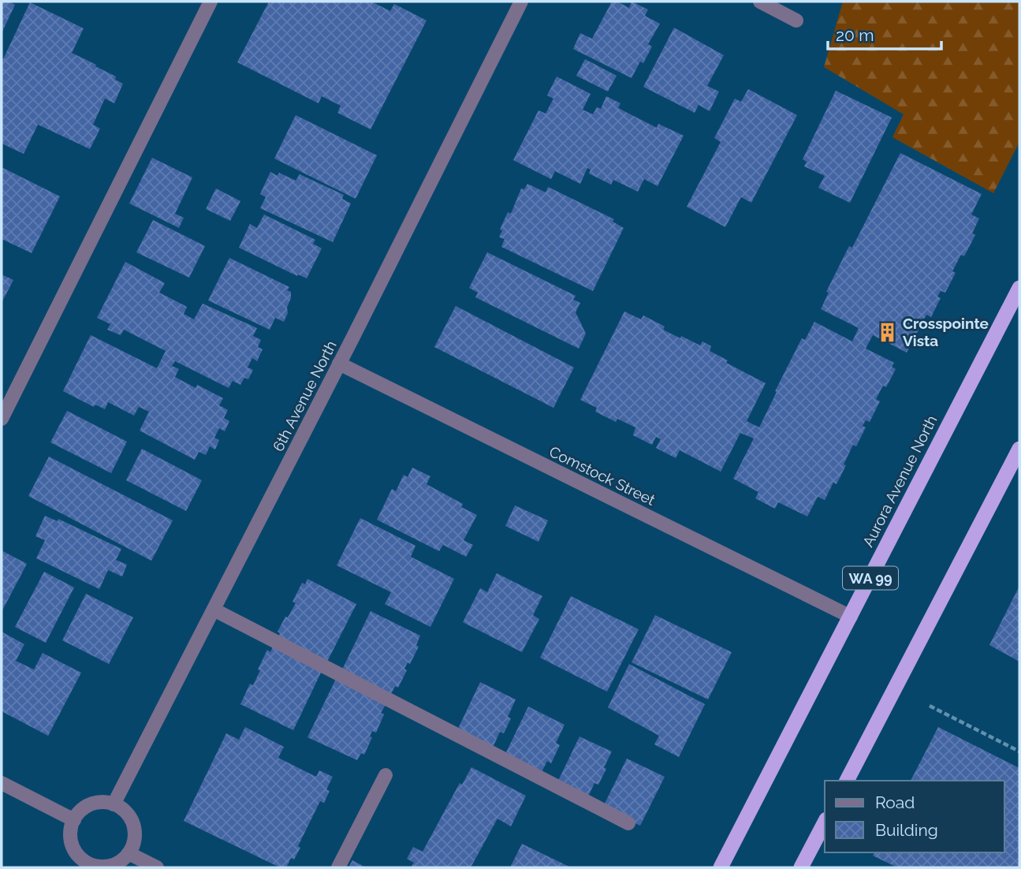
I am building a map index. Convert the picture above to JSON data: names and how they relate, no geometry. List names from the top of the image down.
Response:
{
  "streets": {
    "highway": ["Aurora Avenue North", "WA 99"],
    "street": ["6th Avenue North", "Comstock Street"]
  },
  "crossings": [
    ["6th Avenue North", "Comstock Street"],
    ["Comstock Street", "Aurora Avenue North"]
  ],
  "places": {
    "building": ["Crosspointe Vista"]
  },
  "legend": ["Road", "Building"],
  "scale_bar": "20 m"
}
